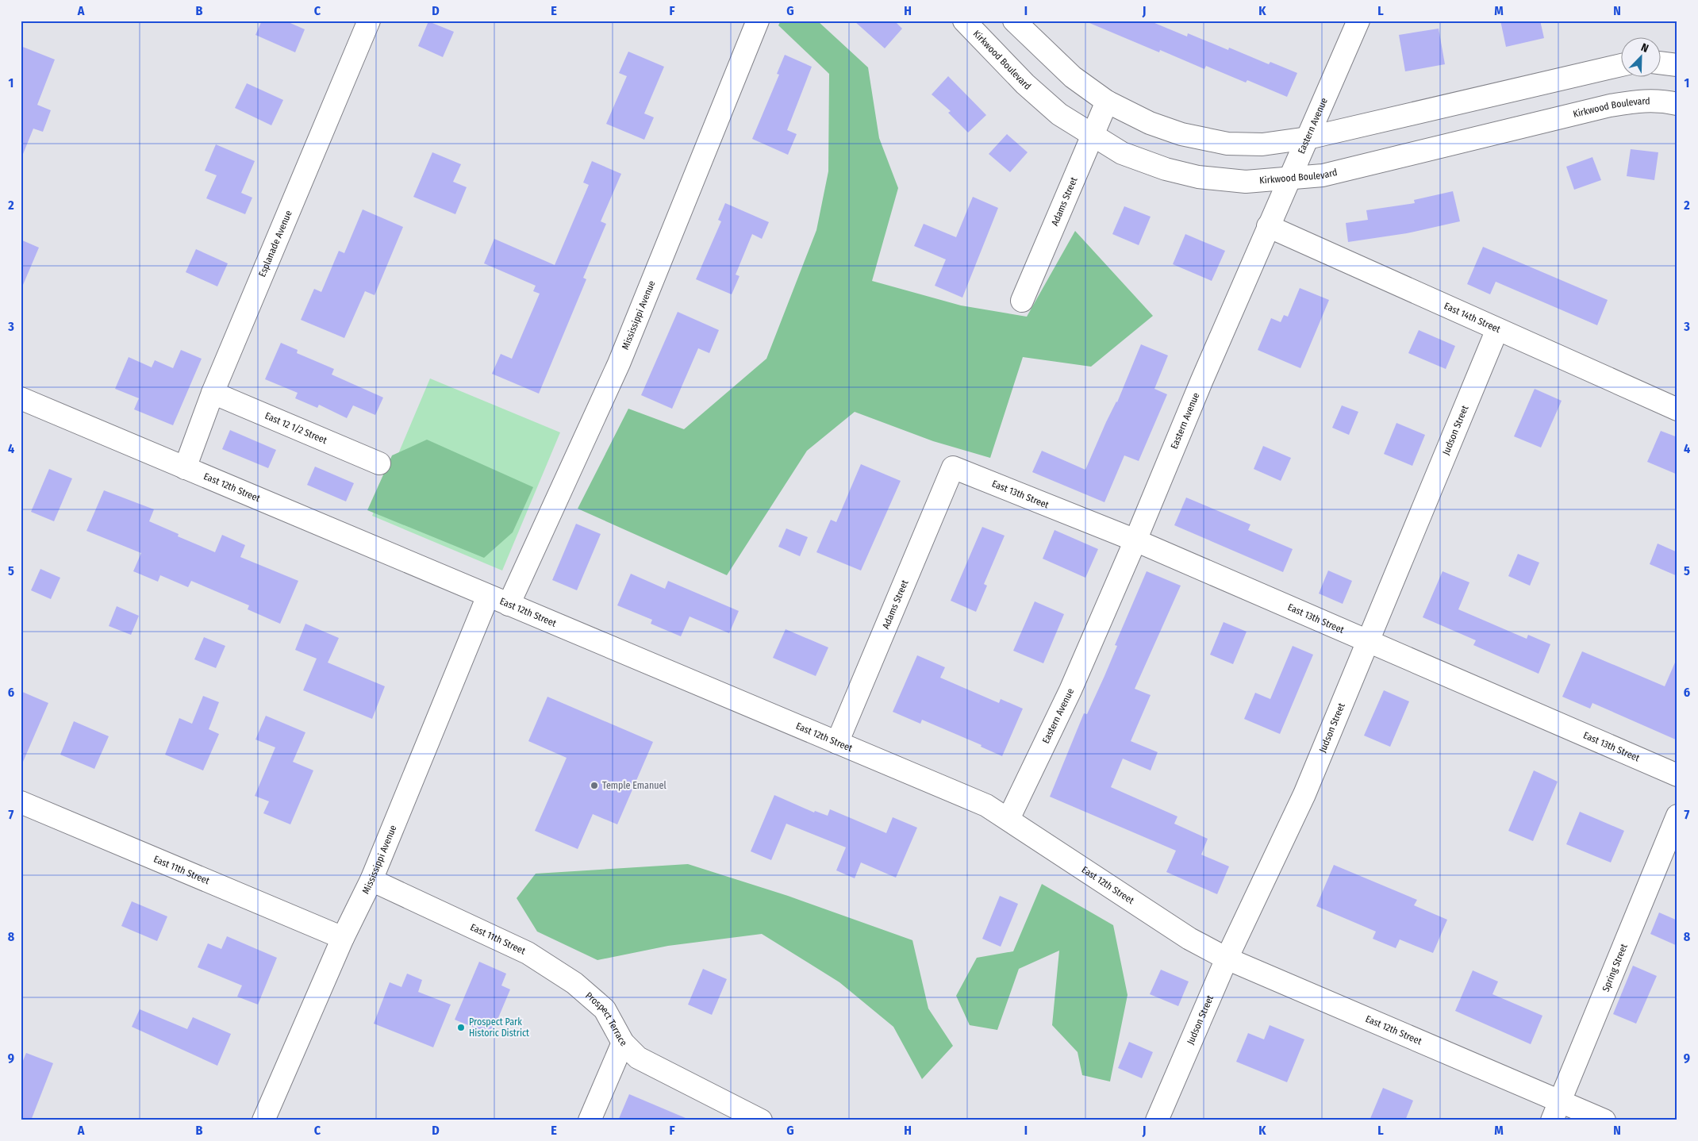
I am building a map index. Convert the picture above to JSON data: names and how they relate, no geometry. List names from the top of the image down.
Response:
{
  "streets": {
    "street": [
      "Kirkwood Boulevard",
      "Eastern Avenue",
      "Adams Street",
      "Esplanade Avenue",
      "Mississippi Avenue",
      "East 14th Street",
      "East 12 1/2 Street",
      "Judson Street",
      "East 12th Street",
      "East 13th Street",
      "East 11th Street",
      "Spring Street",
      "Prospect Terrace"
    ]
  },
  "crossings": [
    ["Kirkwood Boulevard", "Eastern Avenue"],
    ["Kirkwood Boulevard", "Adams Street"],
    ["Eastern Avenue", "East 14th Street"],
    ["Eastern Avenue", "East 12th Street"],
    ["Eastern Avenue", "East 13th Street"],
    ["Adams Street", "East 12th Street"],
    ["Adams Street", "East 13th Street"],
    ["Esplanade Avenue", "East 12 1/2 Street"],
    ["Esplanade Avenue", "East 12th Street"],
    ["Mississippi Avenue", "East 12th Street"],
    ["Mississippi Avenue", "East 11th Street"],
    ["East 14th Street", "Judson Street"],
    ["Judson Street", "East 12th Street"],
    ["Judson Street", "East 13th Street"],
    ["East 12th Street", "Spring Street"],
    ["East 11th Street", "Prospect Terrace"]
  ],
  "places": ["Temple Emanuel", "Prospect Park Historic District"],
  "north": "top right",
  "grid": {
    "columns": [
      "A",
      "B",
      "C",
      "D",
      "E",
      "F",
      "G",
      "H",
      "I",
      "J",
      "K",
      "L",
      "M",
      "N"
    ],
    "rows": [
      "1",
      "2",
      "3",
      "4",
      "5",
      "6",
      "7",
      "8",
      "9"
    ]
  }
}
